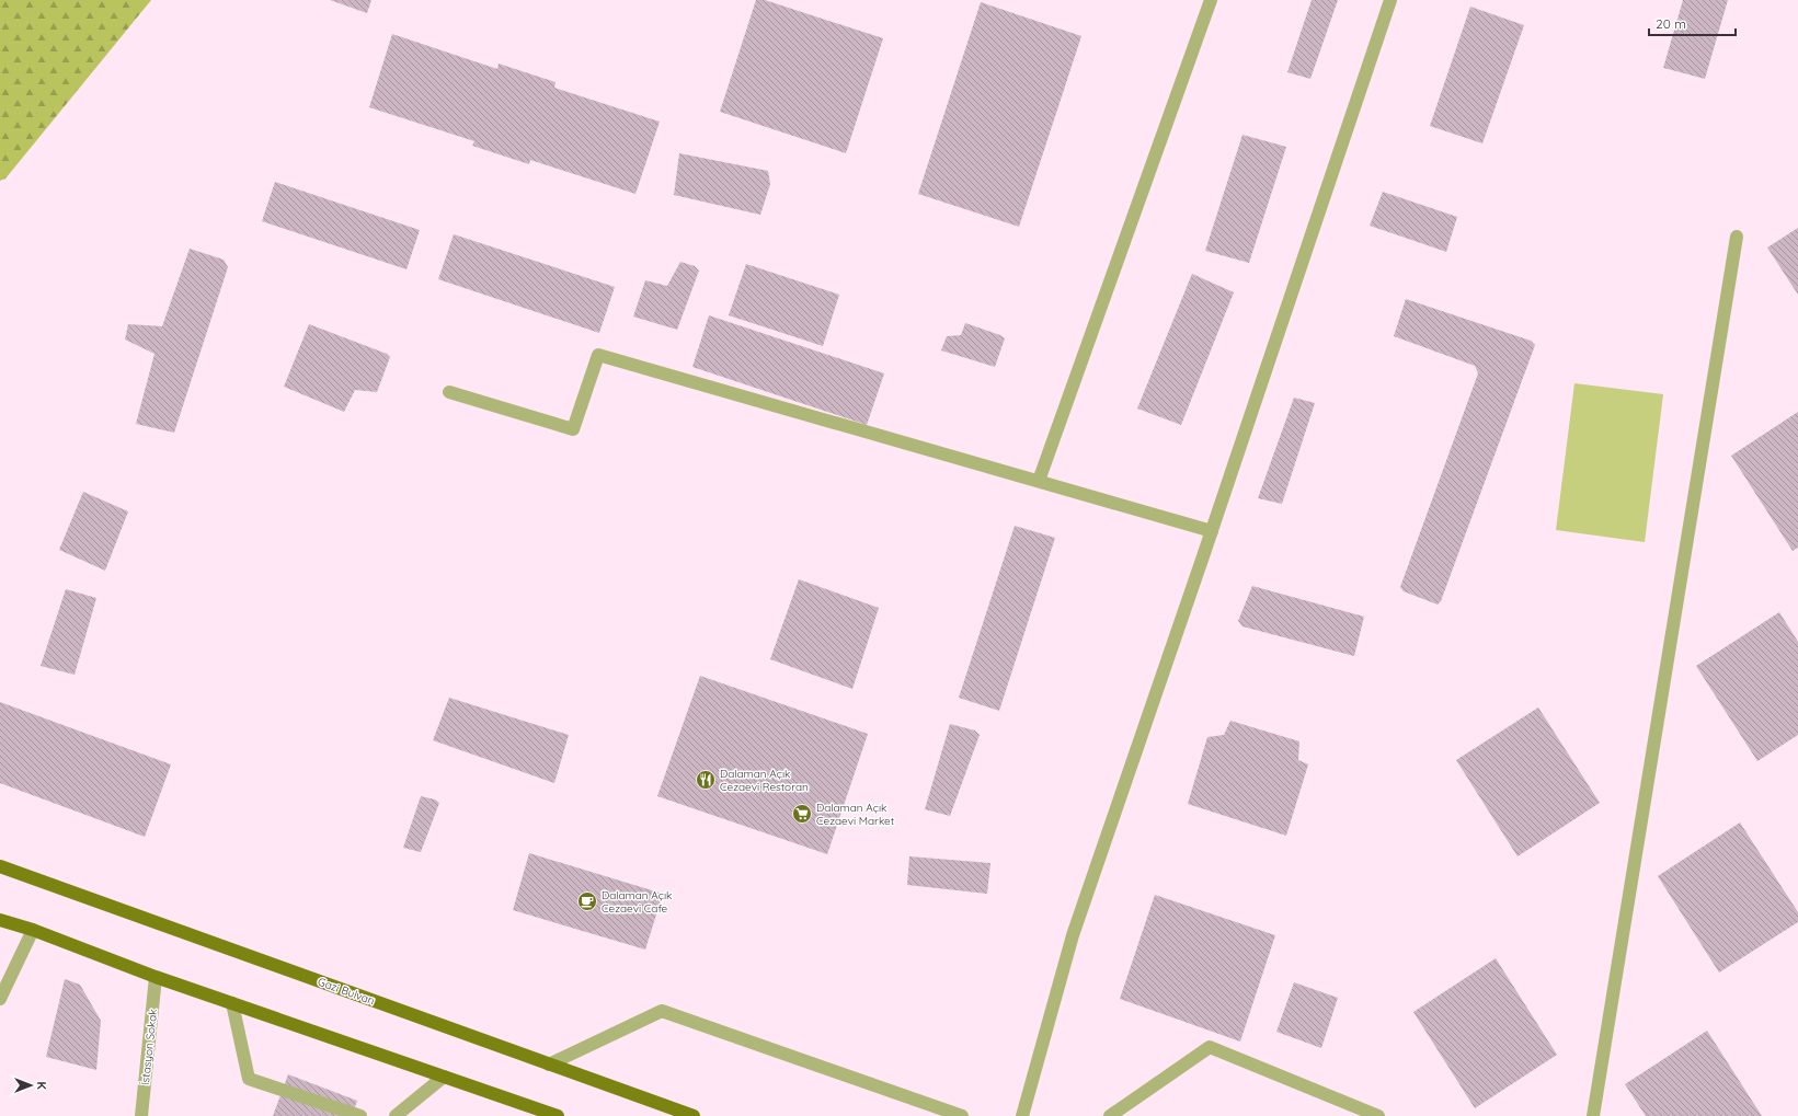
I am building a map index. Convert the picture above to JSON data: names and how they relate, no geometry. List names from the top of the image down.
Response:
{
  "streets": {
    "main road": ["Gazi Bulvarı"],
    "street": ["İstasyon Sokak"]
  },
  "places": {
    "restaurant": ["Dalaman Açık Cezaevi Restoran"],
    "supermarket": ["Dalaman Açık Cezaevi Market"],
    "cafe": ["Dalaman Açık Cezaevi Cafe"]
  },
  "scale_bar": "20 m",
  "north": "right"
}
